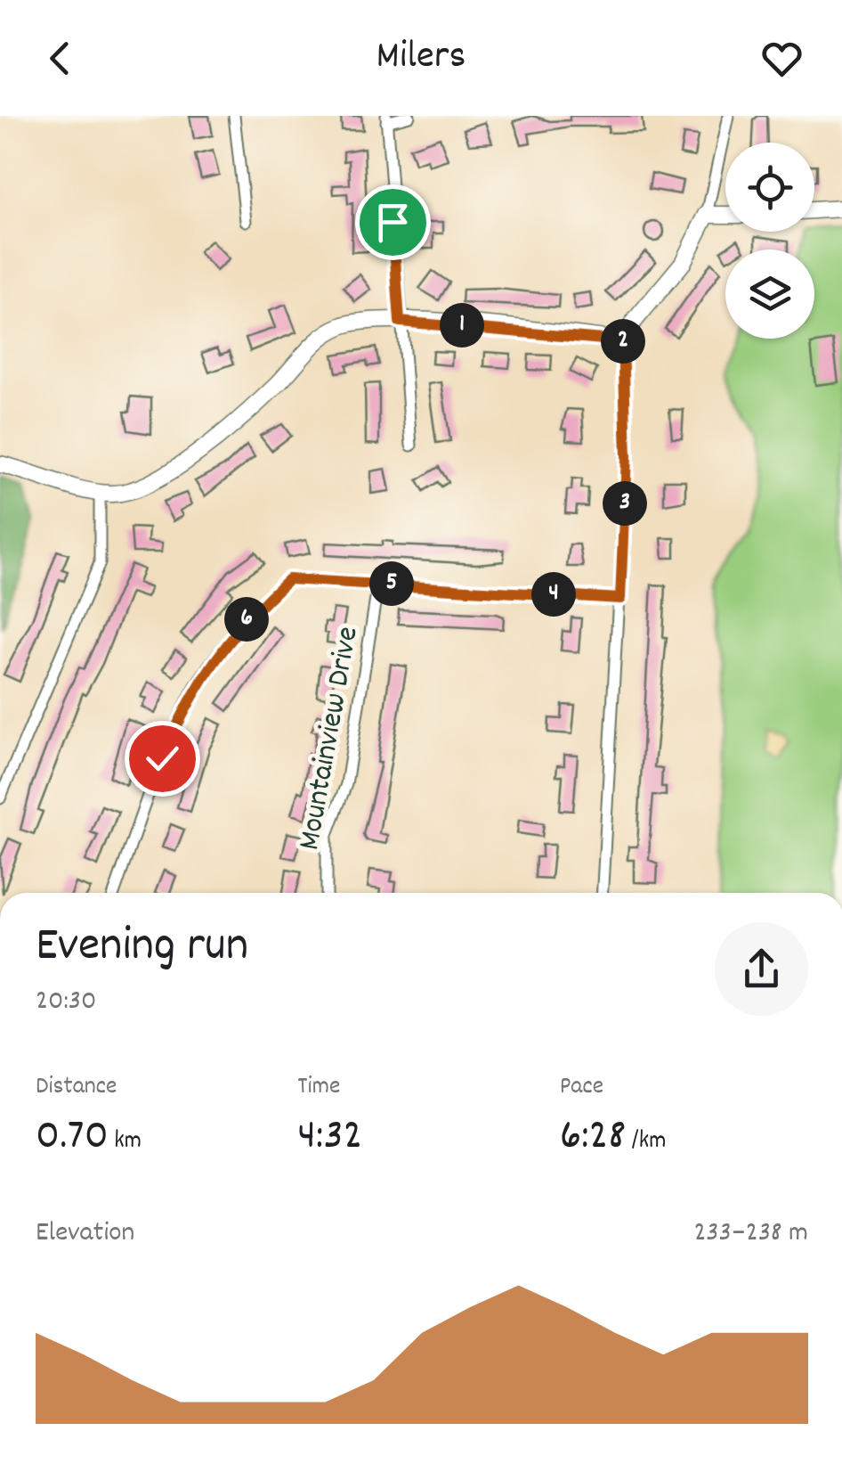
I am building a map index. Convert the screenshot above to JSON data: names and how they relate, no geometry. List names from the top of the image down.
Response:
{
  "streets": {
    "street": ["Mountainview Drive"]
  },
  "page": {
    "header": "Milers",
    "pins": [
      "1",
      "2",
      "3",
      "5",
      "4",
      "6"
    ],
    "heading": ["Evening run", "20:30"],
    "stats": [
      ["Distance", "0.70 km"],
      ["Time", "4:32"],
      ["Pace", "6:28 /km"]
    ],
    "chart": ["Elevation", "233–238 m"]
  }
}
